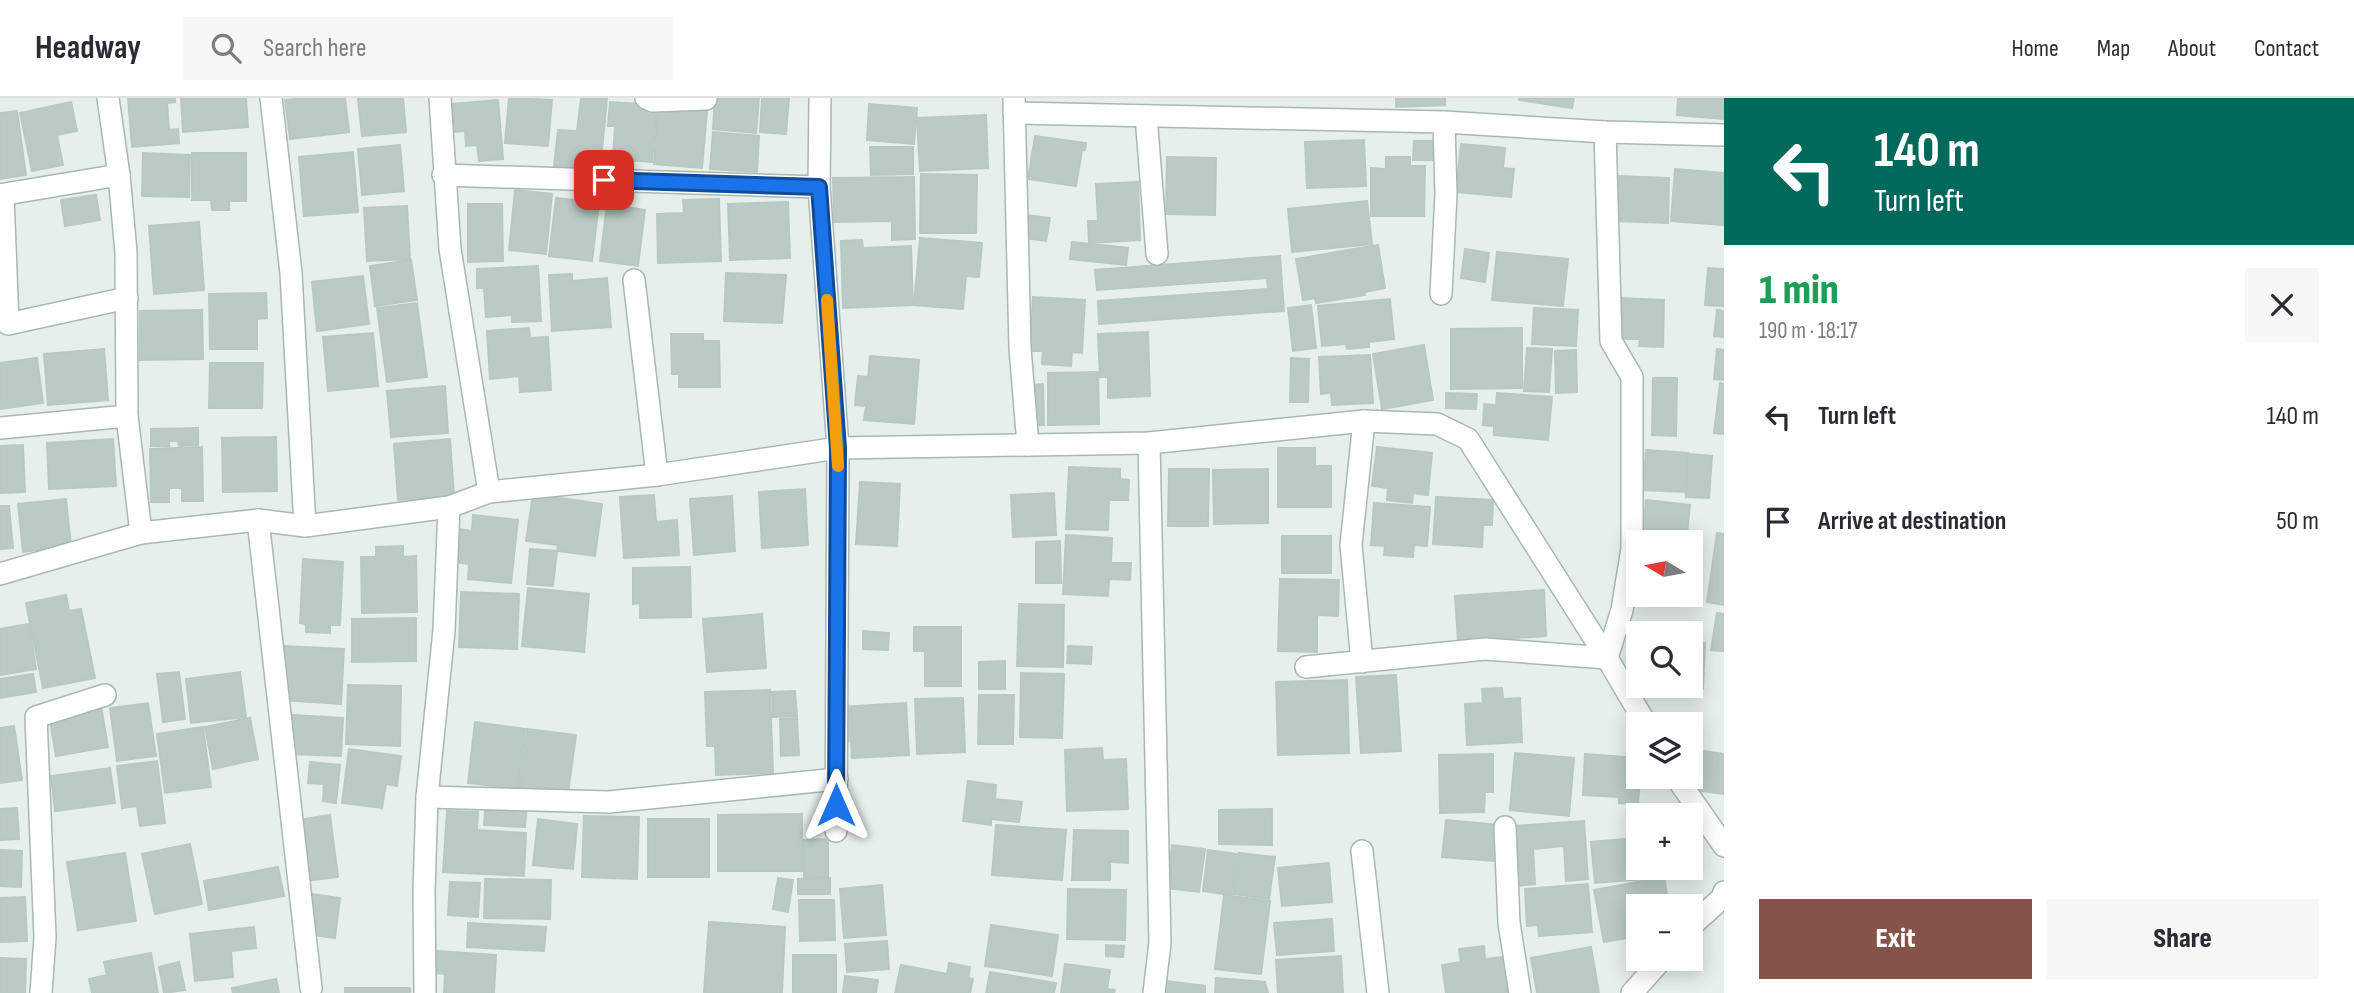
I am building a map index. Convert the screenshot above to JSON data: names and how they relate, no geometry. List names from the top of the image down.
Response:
{
  "north": "left",
  "page": {
    "header": "Headway",
    "search": "Search here",
    "nav": [
      "Home",
      "Map",
      "About",
      "Contact"
    ],
    "turn": ["140 m", "Turn left"],
    "heading": ["1 min", "190 m · 18:17"],
    "list": [
      {
        "name": "Turn left",
        "value": "140 m"
      },
      {
        "name": "Arrive at destination",
        "value": "50 m"
      }
    ],
    "map_buttons": ["+", "−"],
    "buttons": ["Exit", "Share"]
  }
}
